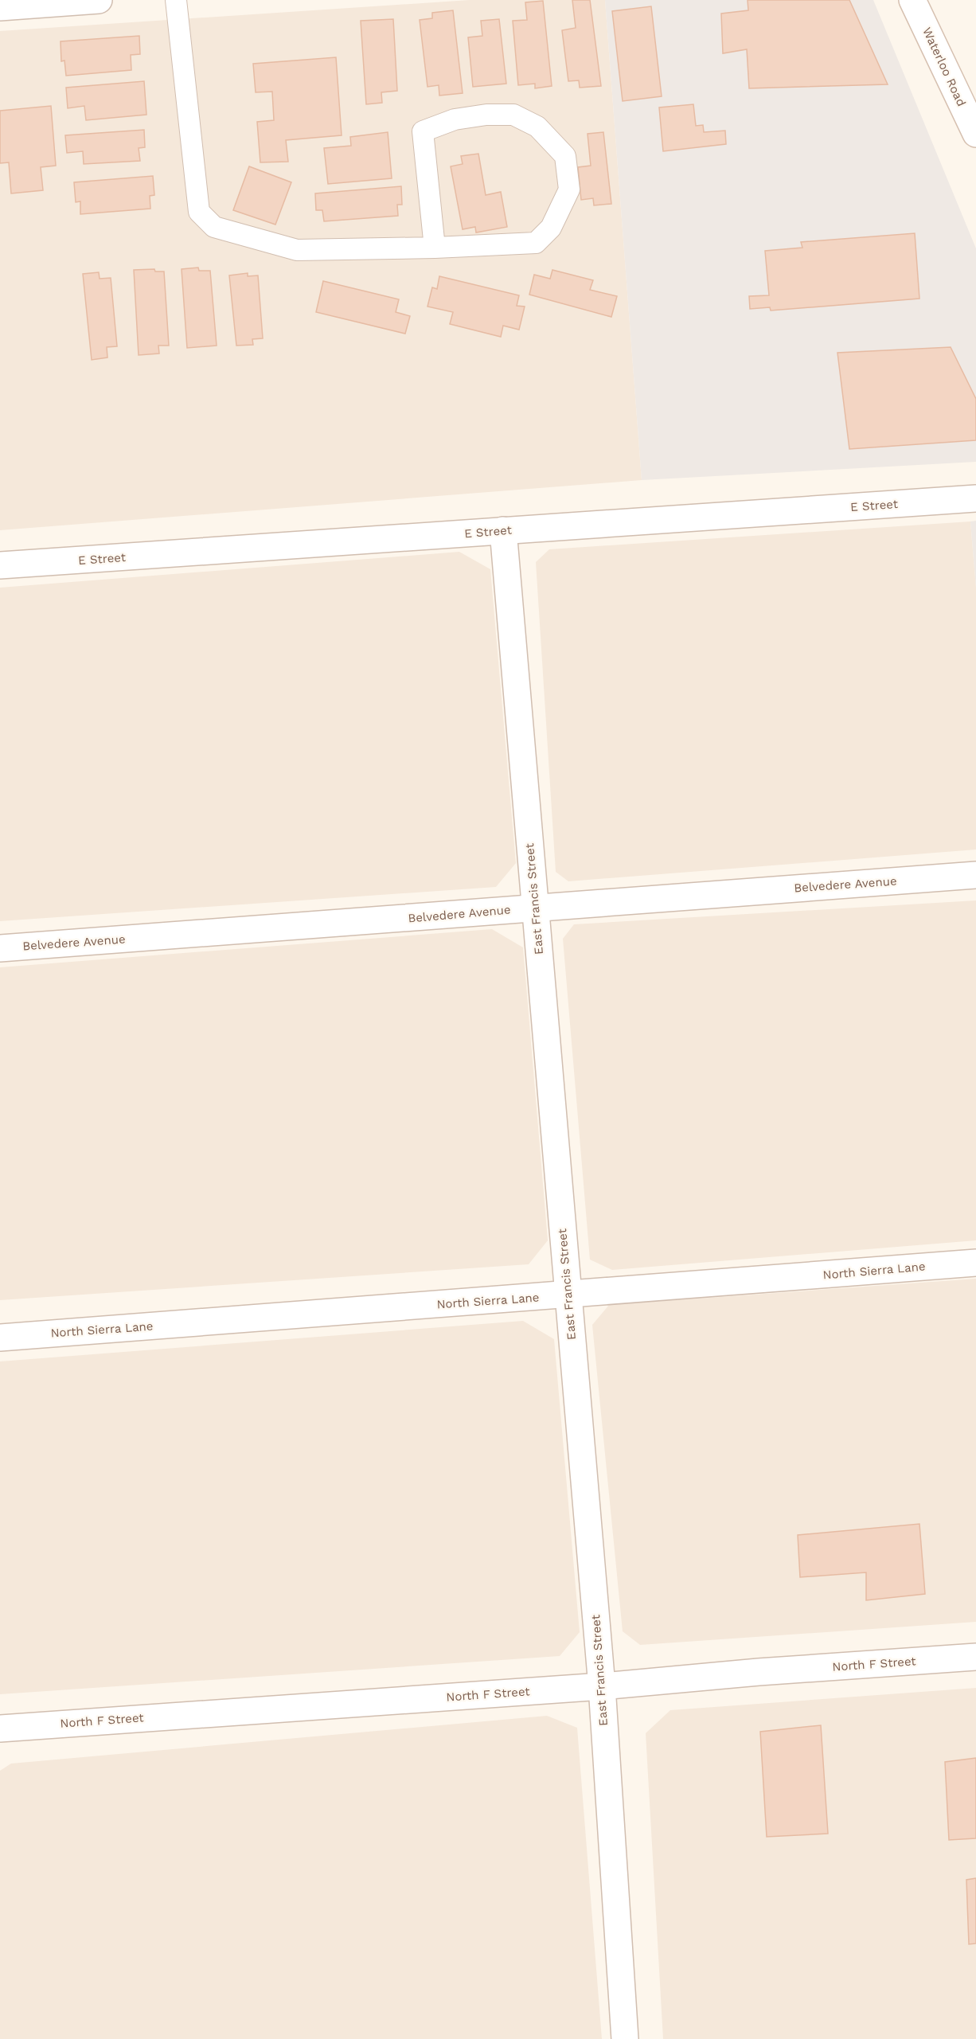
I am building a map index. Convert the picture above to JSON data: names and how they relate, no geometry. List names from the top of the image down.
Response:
{
  "streets": {
    "street": [
      "Waterloo Road",
      "E Street",
      "Belvedere Avenue",
      "East Francis Street",
      "North Sierra Lane",
      "North F Street"
    ]
  },
  "crossings": [
    ["E Street", "East Francis Street"],
    ["Belvedere Avenue", "East Francis Street"],
    ["East Francis Street", "North Sierra Lane"],
    ["East Francis Street", "North F Street"]
  ]
}
